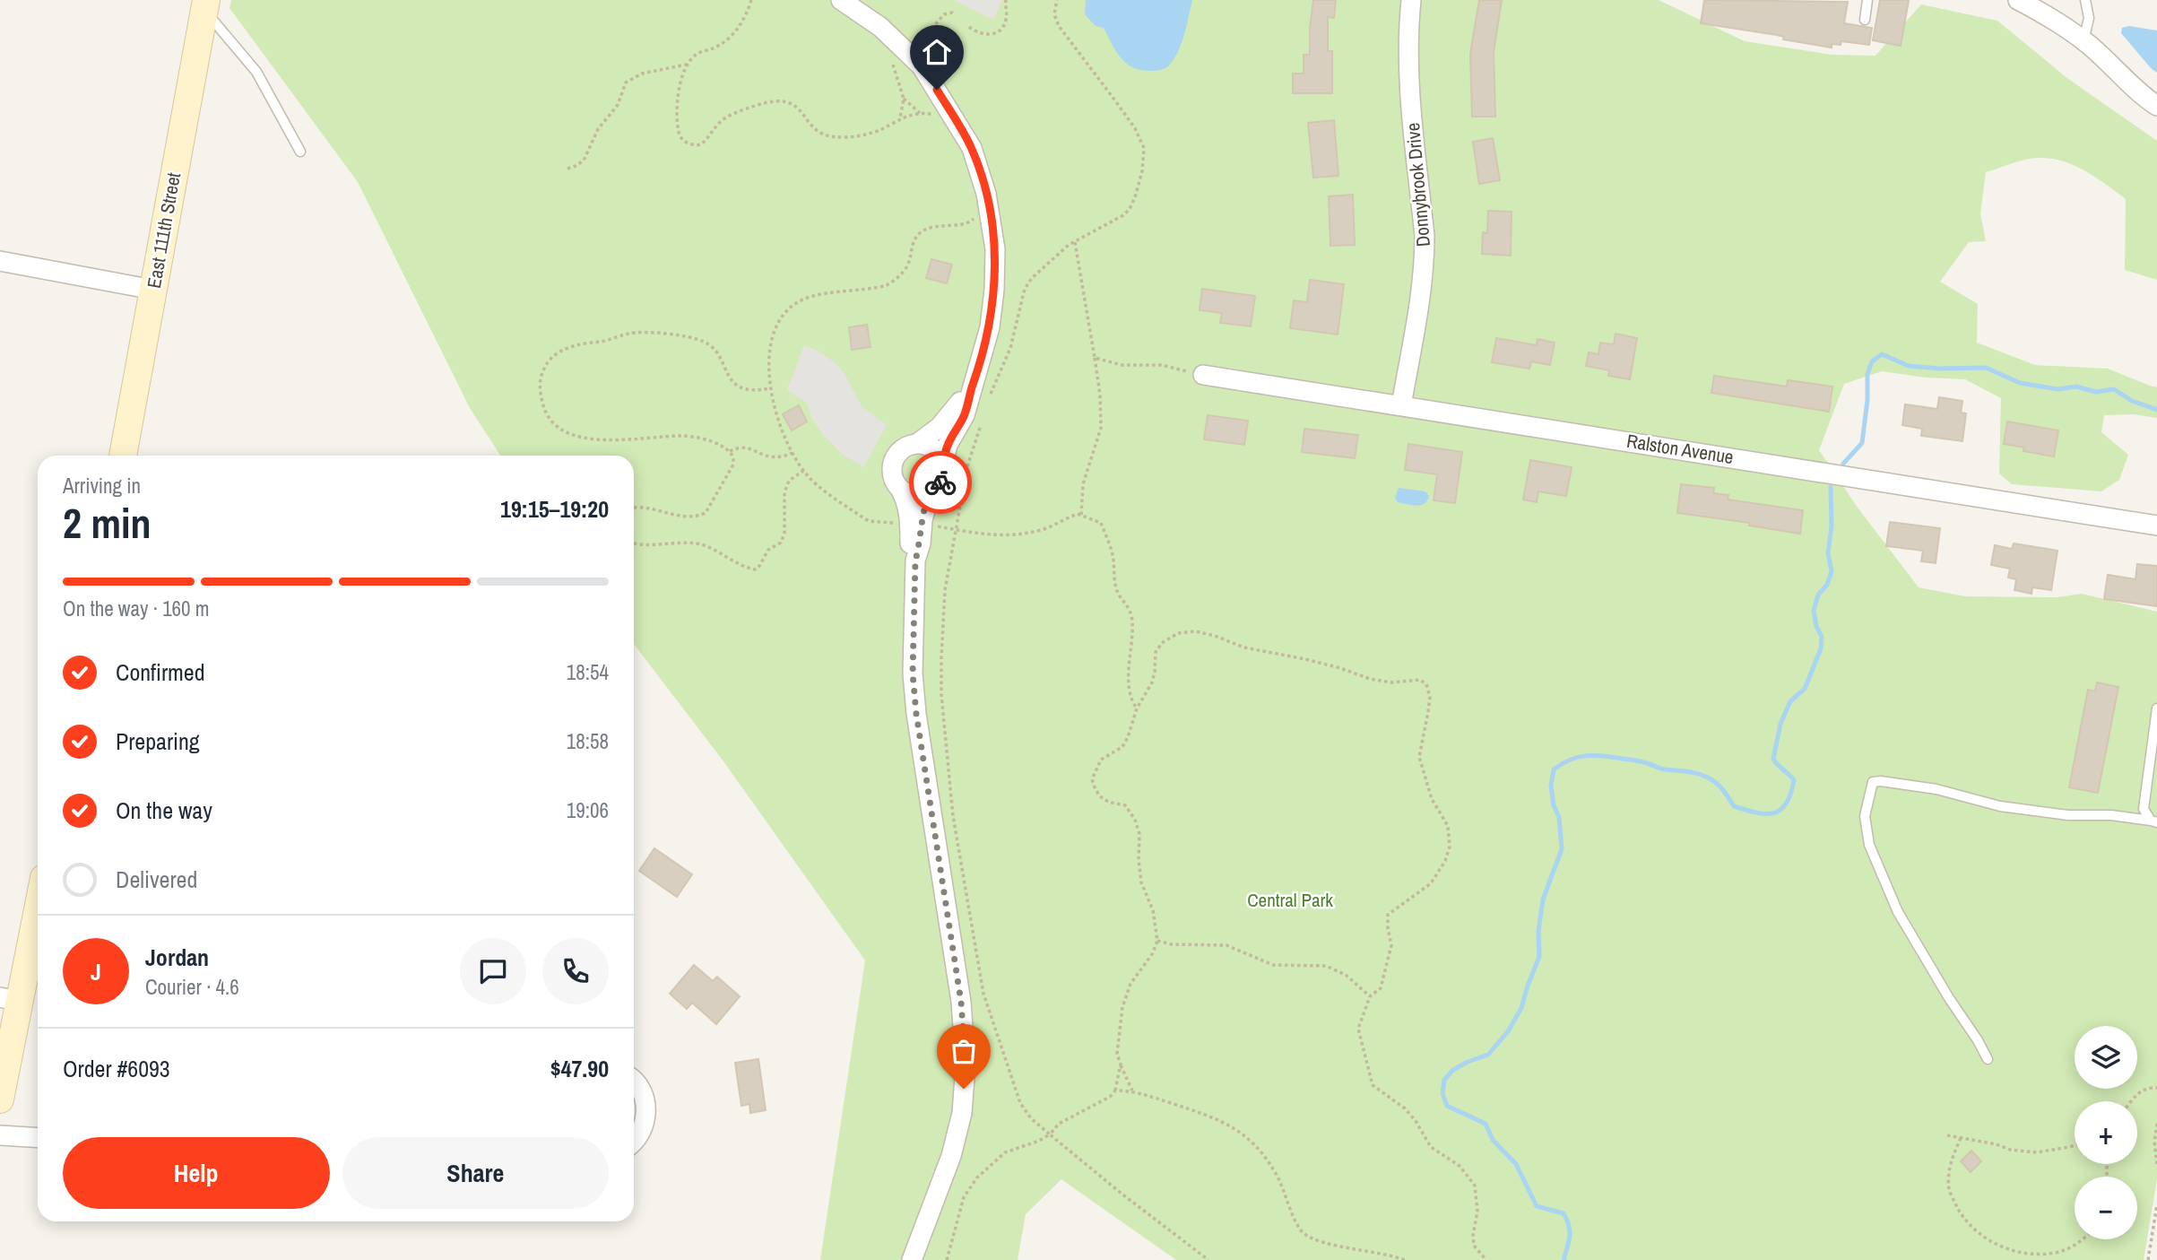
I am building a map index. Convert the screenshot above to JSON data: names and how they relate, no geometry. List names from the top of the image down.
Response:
{
  "streets": {
    "main road": ["East 111th Street"],
    "street": ["Donnybrook Drive", "Ralston Avenue"]
  },
  "crossings": [
    ["Donnybrook Drive", "Ralston Avenue"]
  ],
  "parks": ["Central Park"],
  "page": {
    "heading": ["2 min", "Arriving in", "19:15–19:20"],
    "panel": [
      "Jordan",
      "Courier · 4.6",
      "Order #6093",
      "$47.90"
    ],
    "bar": "On the way · 160 m",
    "list": [
      ["Confirmed", "18:54"],
      ["Preparing", "18:58"],
      ["On the way", "19:06"],
      "Delivered"
    ],
    "round": "J",
    "map_buttons": ["+", "−"],
    "buttons": ["Help", "Share"]
  }
}
